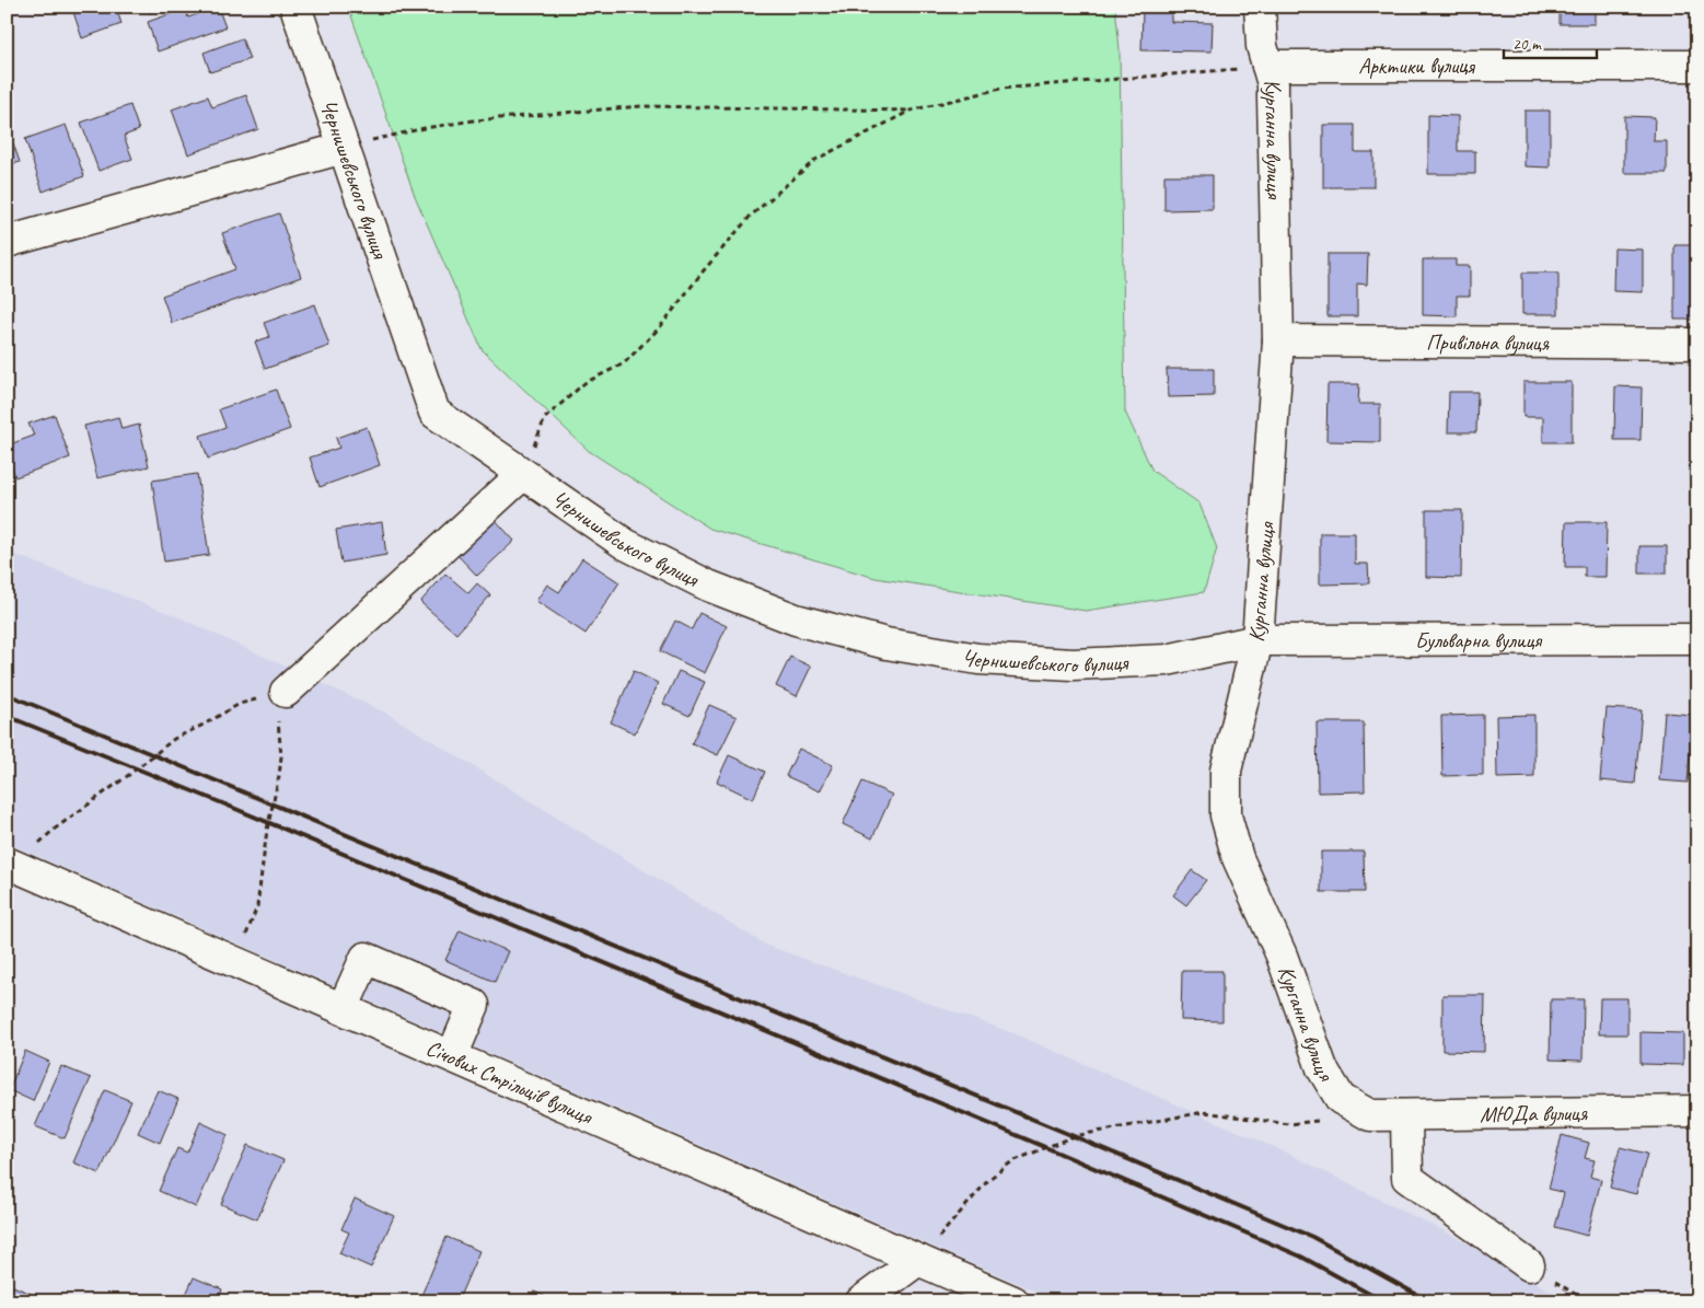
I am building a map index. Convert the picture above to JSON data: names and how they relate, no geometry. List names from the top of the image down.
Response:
{
  "streets": {
    "street": [
      "Арктики вулиця",
      "Курганна вулиця",
      "Чернишевського вулиця",
      "Привільна вулиця",
      "Бульварна вулиця",
      "Січових Стрільців вулиця",
      "МЮДа вулиця"
    ]
  },
  "crossings": [
    ["Арктики вулиця", "Курганна вулиця"],
    ["Курганна вулиця", "Чернишевського вулиця"],
    ["Курганна вулиця", "Привільна вулиця"],
    ["Курганна вулиця", "Бульварна вулиця"],
    ["Курганна вулиця", "МЮДа вулиця"],
    ["Чернишевського вулиця", "Бульварна вулиця"]
  ],
  "scale_bar": "20 m"
}
